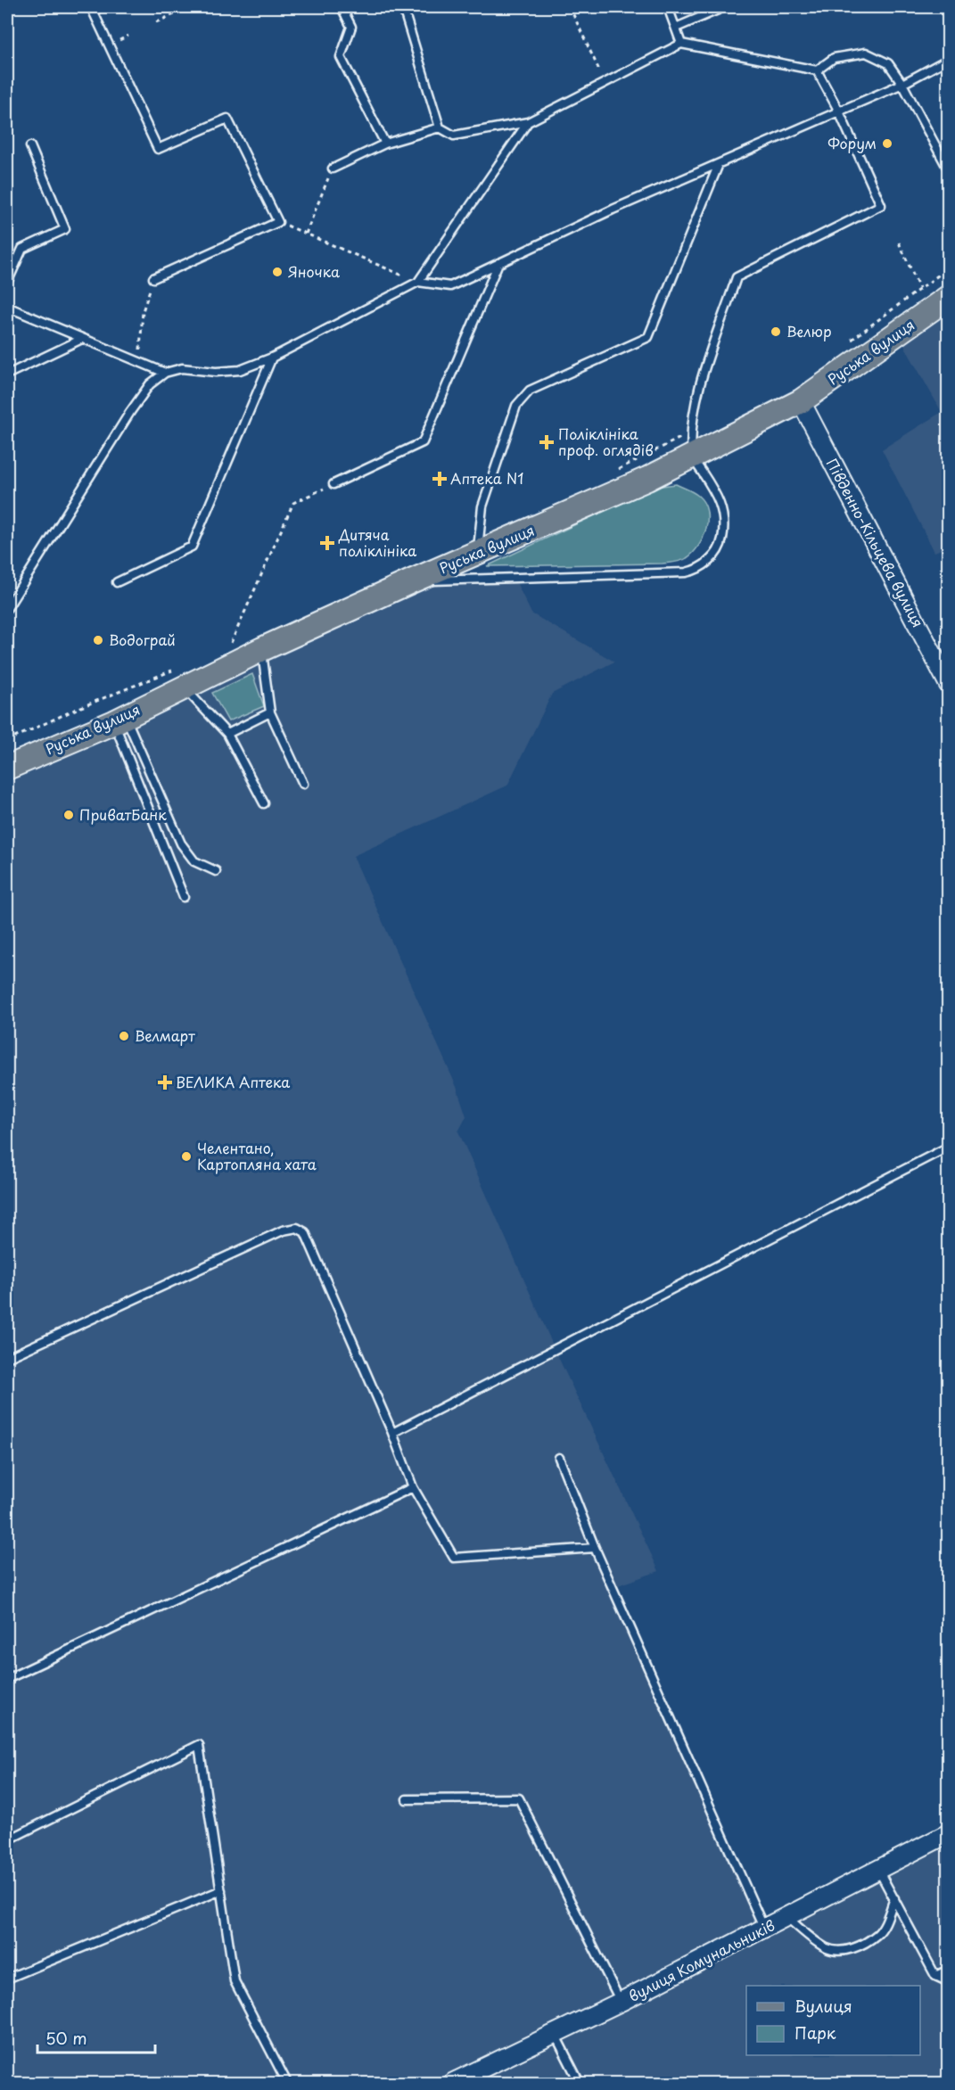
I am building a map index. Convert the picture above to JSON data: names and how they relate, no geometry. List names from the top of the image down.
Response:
{
  "streets": {
    "main road": ["Руська вулиця"],
    "street": ["Південно-Кільцева вулиця", "вулиця Комунальників"]
  },
  "crossings": [
    ["Руська вулиця", "Південно-Кільцева вулиця"]
  ],
  "places": {
    "other": [
      "Форум",
      "Яночка",
      "Велюр",
      "Водограй",
      "ПриватБанк",
      "Велмарт",
      "Челентано, Картопляна хата"
    ],
    "health": [
      "Поліклініка проф. оглядів",
      "Аптека N1",
      "Дитяча поліклініка",
      "ВЕЛИКА Аптека"
    ]
  },
  "legend": ["Вулиця", "Парк"],
  "scale_bar": "50 m"
}
